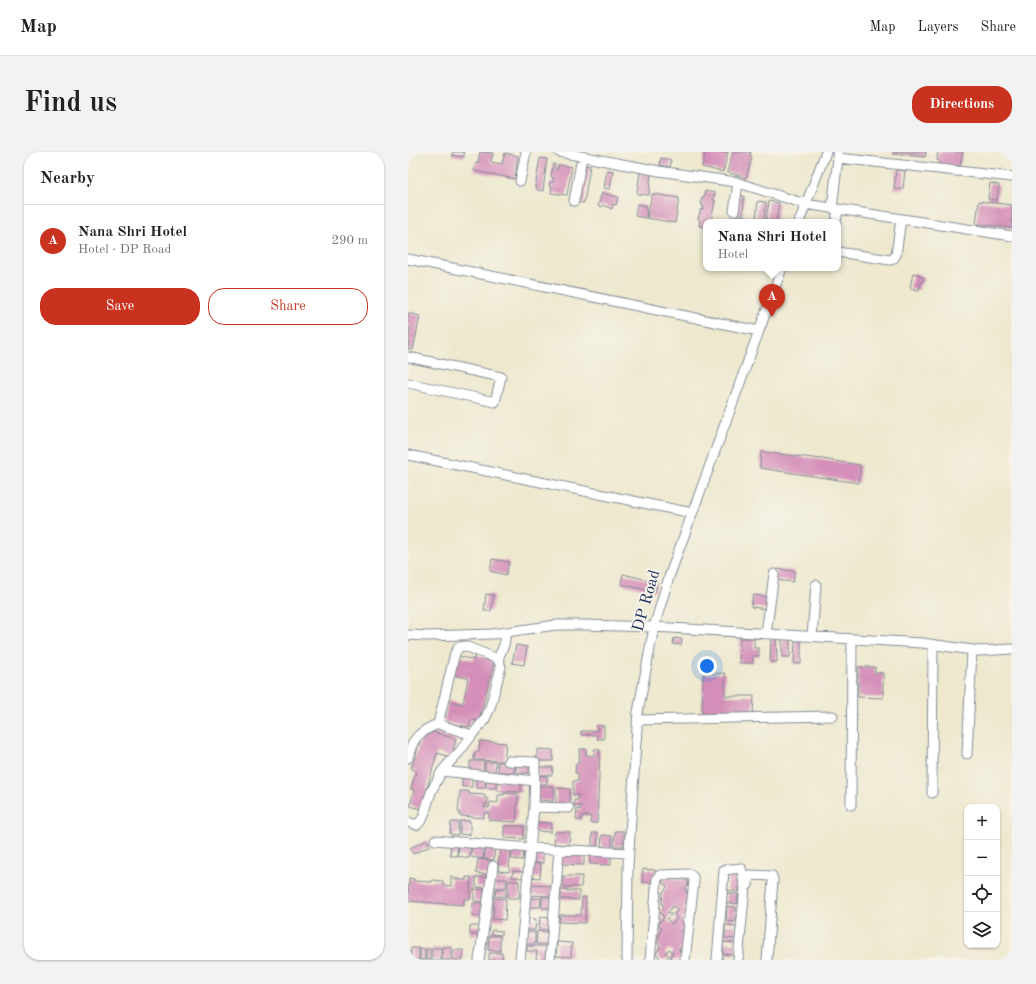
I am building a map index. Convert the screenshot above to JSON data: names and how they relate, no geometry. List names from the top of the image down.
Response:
{
  "streets": {
    "street": ["DP Road"]
  },
  "page": {
    "header": "Map",
    "nav": ["Map", "Layers", "Share"],
    "buttons": [
      "Directions",
      ["Save", "Share"]
    ],
    "title": "Find us",
    "heading": "Nearby",
    "list": [
      {
        "mark": "A",
        "name": "Nana Shri Hotel",
        "note": "Hotel · DP Road",
        "value": "290 m"
      }
    ],
    "popup": ["Nana Shri Hotel", "Hotel"],
    "pins": "A",
    "map_buttons": ["+", "−"]
  }
}
